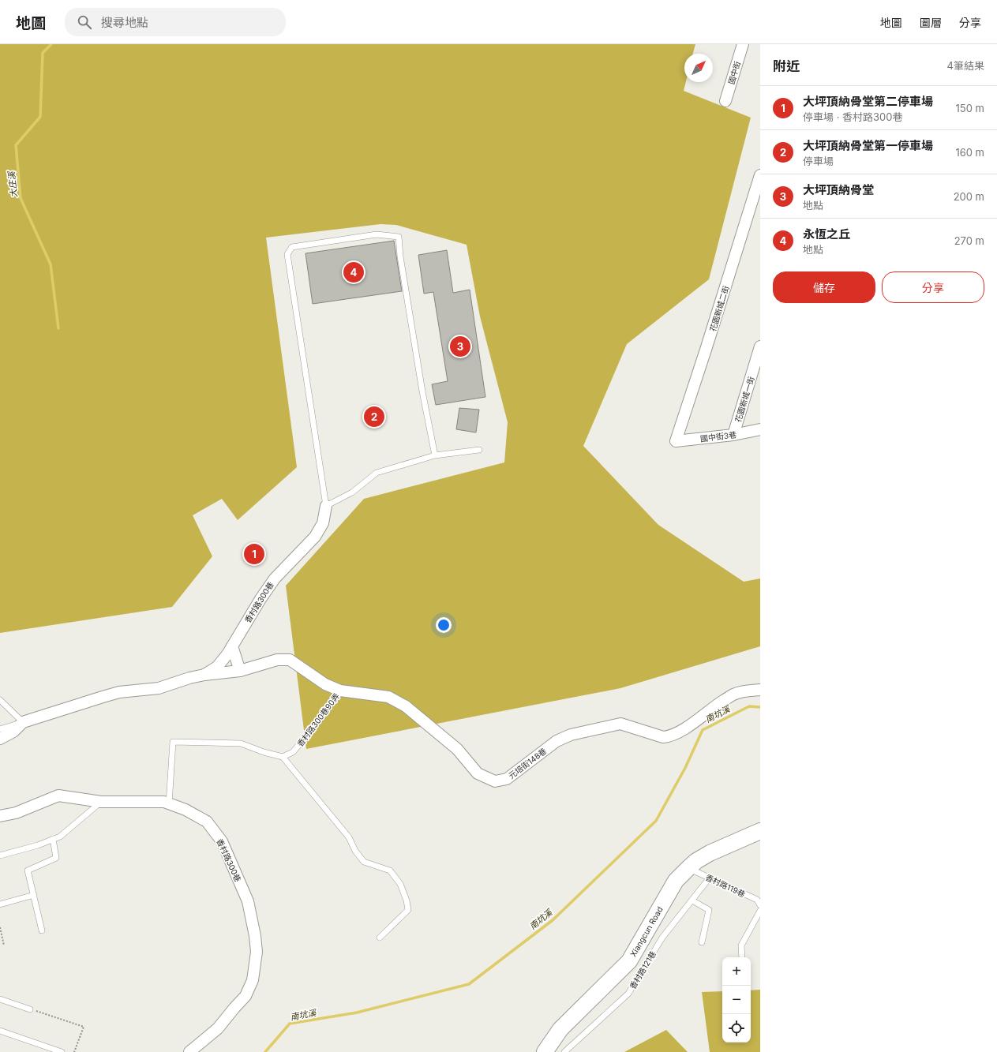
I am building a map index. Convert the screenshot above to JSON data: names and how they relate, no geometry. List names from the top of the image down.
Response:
{
  "streets": {
    "street": [
      "國中街",
      "花園新城二街",
      "花園新城一街",
      "國中街3巷",
      "香村路300巷",
      "元培街148巷",
      "Xiangcun Road"
    ],
    "lane": ["香村路300巷90弄", "香村路119巷", "香村路121巷"]
  },
  "crossings": [
    ["花園新城二街", "國中街3巷"],
    ["花園新城一街", "國中街3巷"],
    ["香村路300巷", "元培街148巷"],
    ["香村路300巷90弄", "元培街148巷"],
    ["香村路119巷", "Xiangcun Road"],
    ["香村路119巷", "香村路121巷"]
  ],
  "water": ["大庄溪", "南坑溪"],
  "north": "top right",
  "page": {
    "header": "地圖",
    "search": "搜尋地點",
    "nav": ["地圖", "圖層", "分享"],
    "heading": ["附近", "4筆結果"],
    "list": [
      {
        "mark": "1",
        "name": "大坪頂納骨堂第二停車場",
        "note": "停車場 · 香村路300巷",
        "value": "150 m"
      },
      {
        "mark": "2",
        "name": "大坪頂納骨堂第一停車場",
        "note": "停車場",
        "value": "160 m"
      },
      {
        "mark": "3",
        "name": "大坪頂納骨堂",
        "note": "地點",
        "value": "200 m"
      },
      {
        "mark": "4",
        "name": "永恆之丘",
        "note": "地點",
        "value": "270 m"
      }
    ],
    "pins": [
      "4",
      "3",
      "2",
      "1"
    ],
    "buttons": ["儲存", "分享"],
    "map_buttons": ["+", "−"]
  }
}
